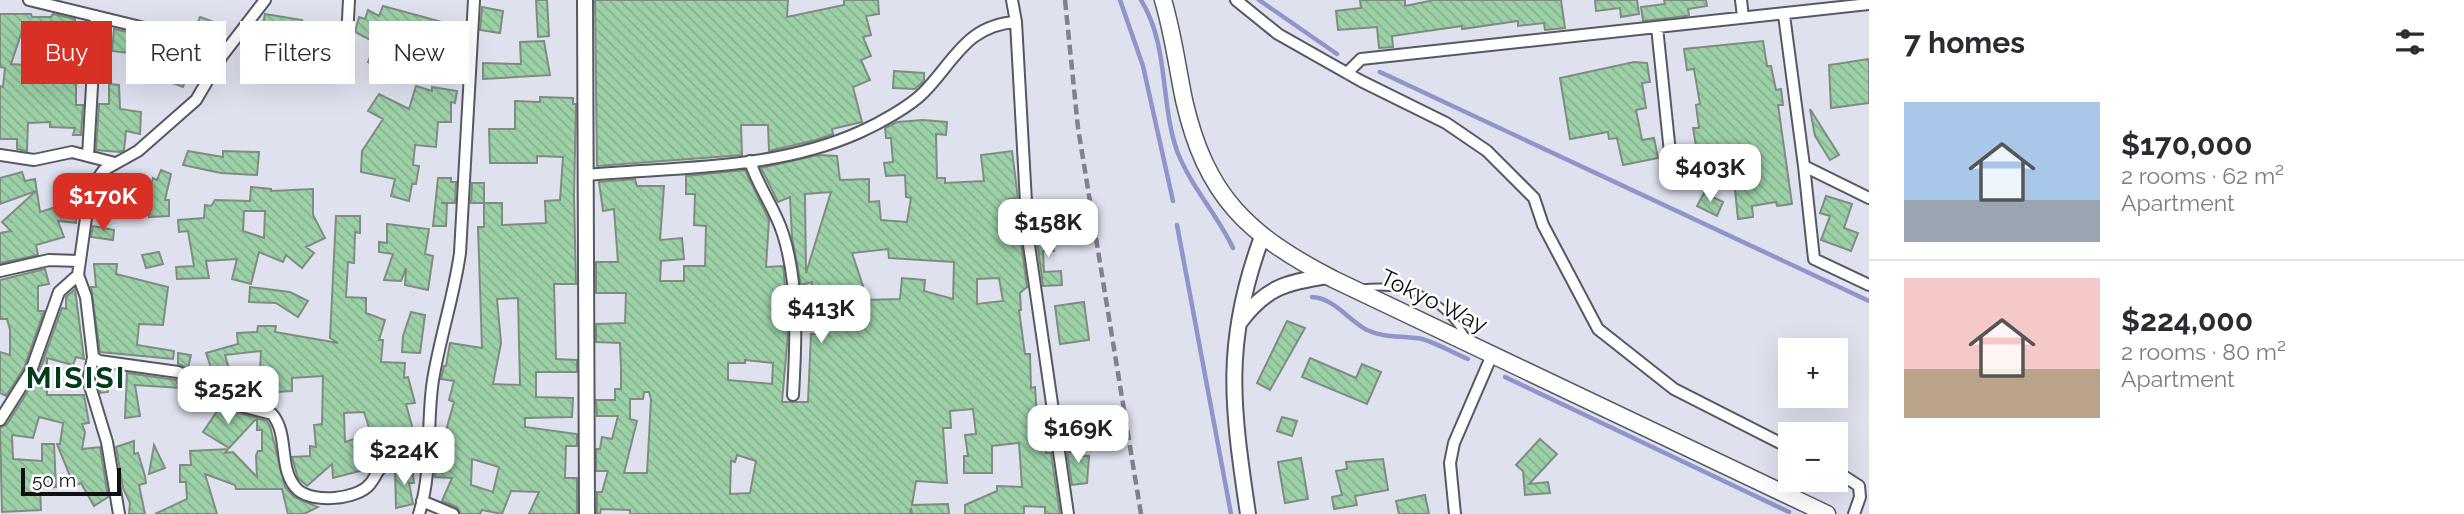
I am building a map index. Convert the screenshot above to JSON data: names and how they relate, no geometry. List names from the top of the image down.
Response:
{
  "streets": {
    "main road": ["Tokyo Way"]
  },
  "districts": ["MISISI"],
  "scale_bar": "50 m",
  "page": {
    "heading": "7 homes",
    "chip": [
      "Buy",
      "Rent",
      "Filters",
      "New"
    ],
    "list": [
      {
        "name": "$170,000",
        "note": "2 rooms · 62 m² · Apartment"
      },
      {
        "name": "$224,000",
        "note": "2 rooms · 80 m² · Apartment"
      }
    ],
    "price": [
      "$403K",
      "$170K",
      "$158K",
      "$413K",
      "$252K",
      "$169K",
      "$224K"
    ],
    "map_buttons": ["+", "−"],
    "scale": "50 m"
  }
}
